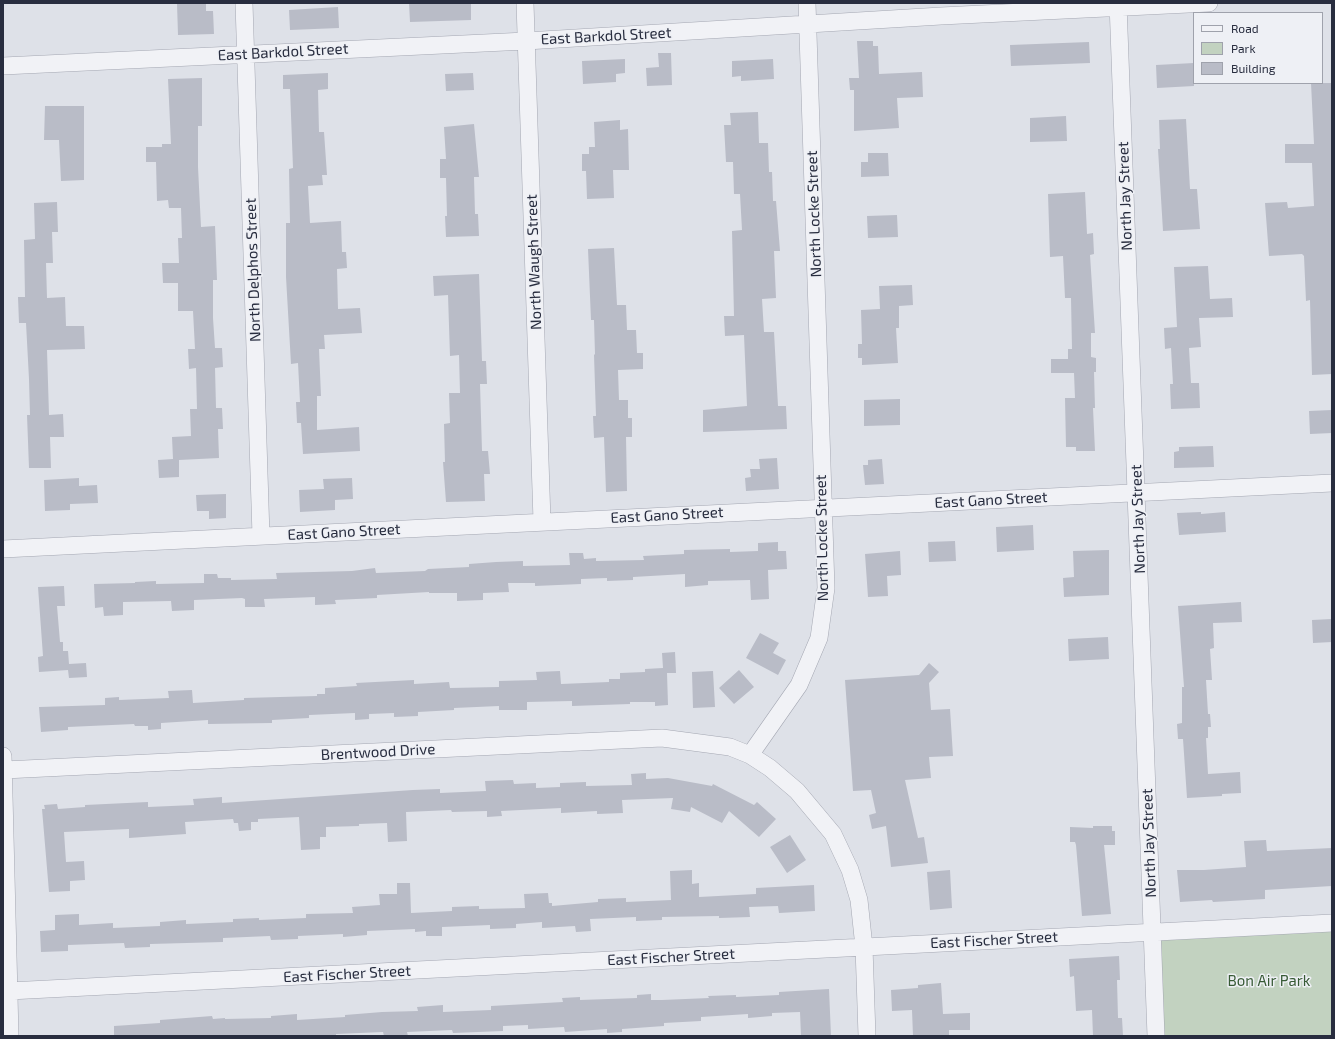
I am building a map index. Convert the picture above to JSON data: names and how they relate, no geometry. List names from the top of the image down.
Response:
{
  "streets": {
    "street": [
      "East Barkdol Street",
      "North Jay Street",
      "North Locke Street",
      "North Waugh Street",
      "North Delphos Street",
      "East Gano Street",
      "Brentwood Drive",
      "East Fischer Street"
    ]
  },
  "crossings": [
    ["East Barkdol Street", "North Jay Street"],
    ["East Barkdol Street", "North Locke Street"],
    ["East Barkdol Street", "North Waugh Street"],
    ["East Barkdol Street", "North Delphos Street"],
    ["North Jay Street", "East Gano Street"],
    ["North Jay Street", "East Fischer Street"],
    ["North Locke Street", "East Gano Street"],
    ["North Locke Street", "Brentwood Drive"],
    ["North Waugh Street", "East Gano Street"],
    ["North Delphos Street", "East Gano Street"]
  ],
  "parks": ["Bon Air Park"],
  "legend": ["Road", "Park", "Building"]
}
